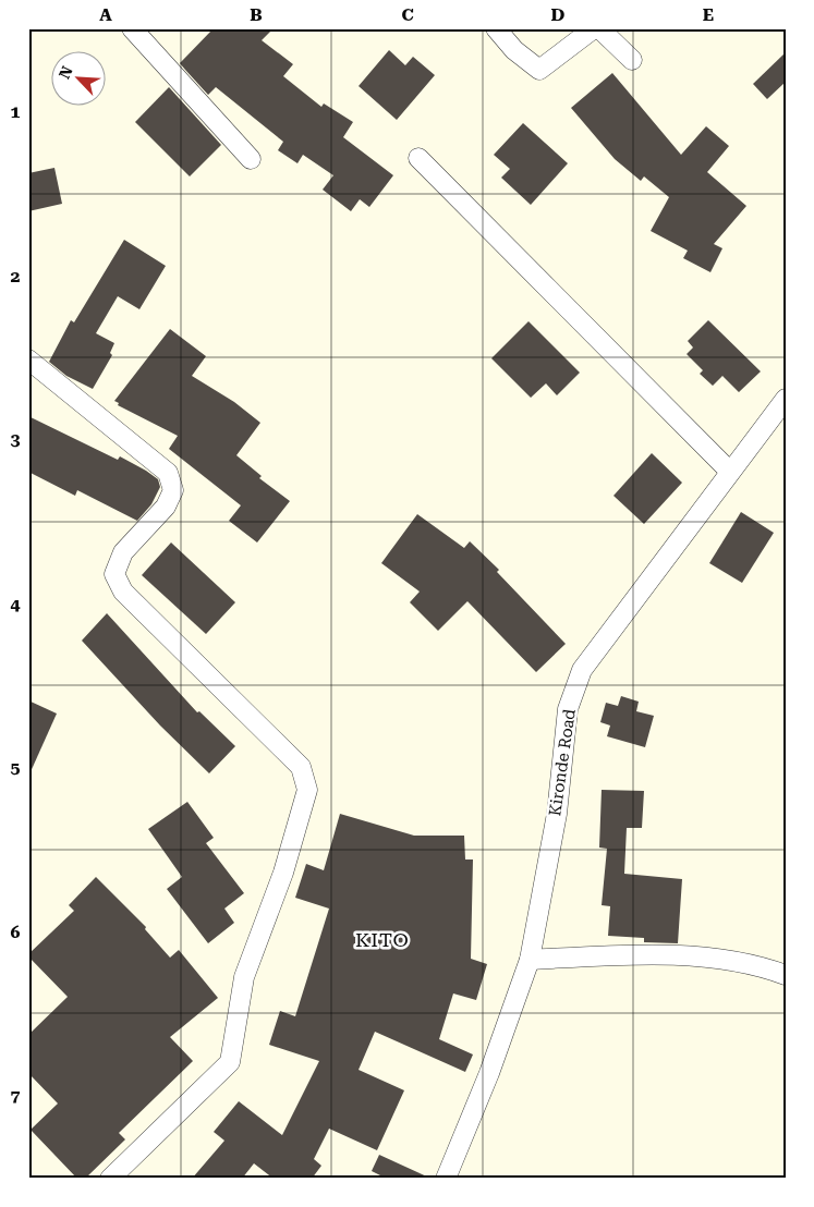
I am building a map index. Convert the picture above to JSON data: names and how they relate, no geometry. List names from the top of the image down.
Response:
{
  "streets": {
    "street": ["Kironde Road"]
  },
  "districts": ["KITO"],
  "north": "top left",
  "grid": {
    "columns": [
      "A",
      "B",
      "C",
      "D",
      "E"
    ],
    "rows": [
      "1",
      "2",
      "3",
      "4",
      "5",
      "6",
      "7"
    ]
  }
}
